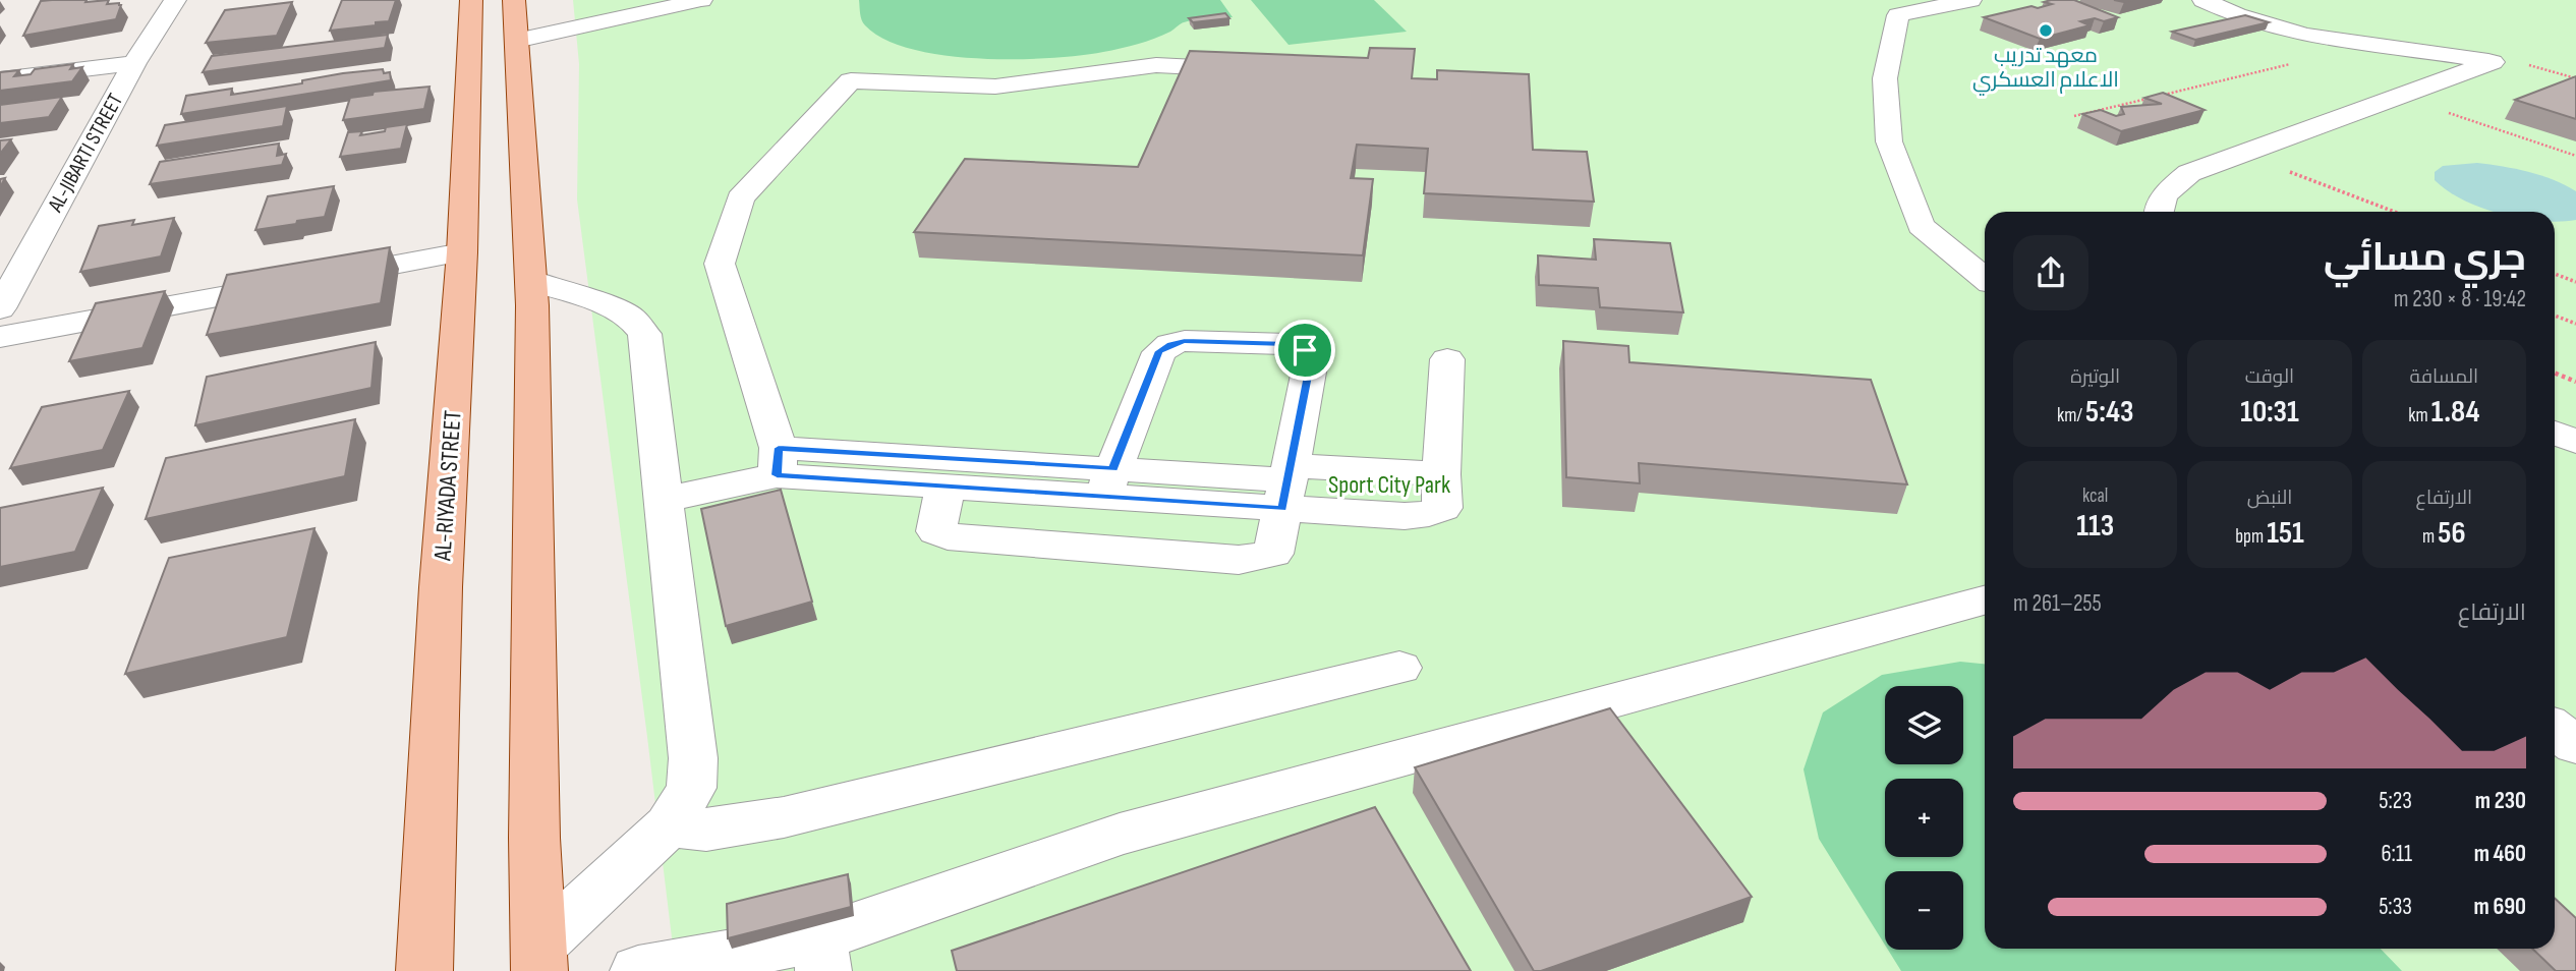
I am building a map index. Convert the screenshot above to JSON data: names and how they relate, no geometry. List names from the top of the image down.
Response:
{
  "streets": {
    "main road": ["AL-RIYADA STREET"],
    "street": ["AL-JIBARTI STREET"]
  },
  "parks": ["Sport City Park"],
  "places": ["معهد تدريب الاعلام العسكري"],
  "page": {
    "heading": ["جري مسائي", "19:42 · 8 × 230 m"],
    "stats": [
      ["المسافة", "1.84 km"],
      ["الوقت", "10:31"],
      ["الوتيرة", "5:43 /km"],
      ["الارتفاع", "56 m"],
      ["النبض", "151 bpm"],
      ["kcal", "113"]
    ],
    "chart": ["الارتفاع", "255–261 m"],
    "map_buttons": ["+", "−"],
    "list": [
      {
        "name": "230 m",
        "note": "5:23"
      },
      {
        "name": "460 m",
        "note": "6:11"
      },
      {
        "name": "690 m",
        "note": "5:33"
      }
    ]
  }
}
